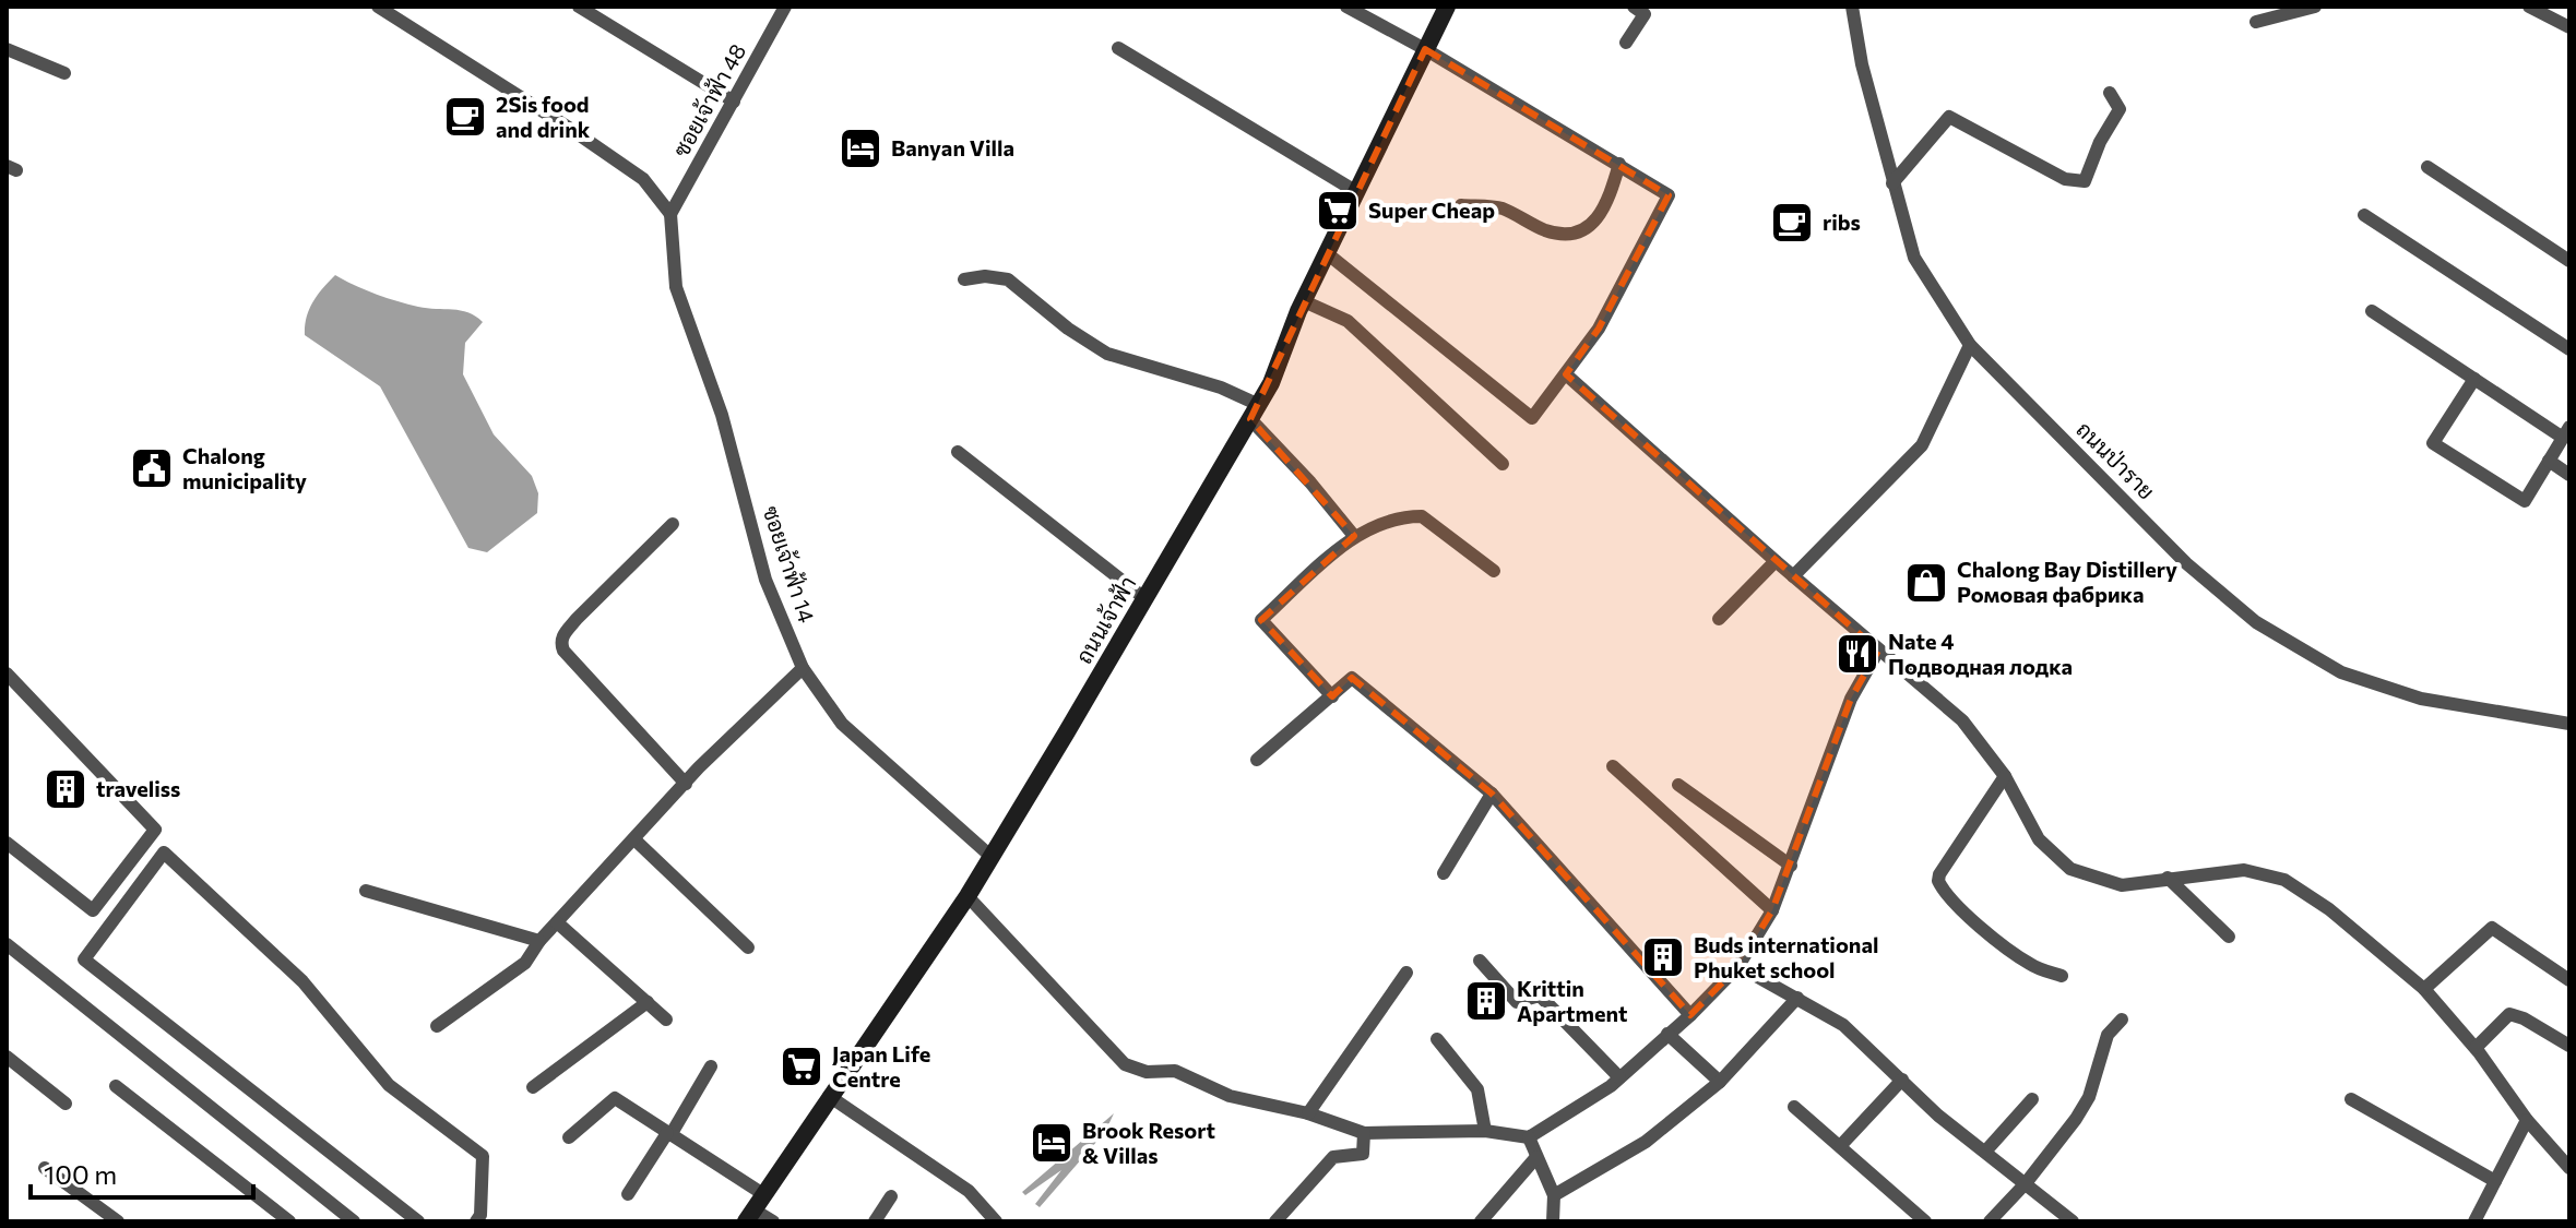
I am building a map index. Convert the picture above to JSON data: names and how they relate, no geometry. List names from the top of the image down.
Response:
{
  "streets": {
    "main road": ["ถนนเจ้าฟ้า"],
    "street": ["ซอยเจ้าฟ้า 48", "ถนนป่าราย", "ซอยเจ้าฟ้า 14"]
  },
  "crossings": [
    ["ซอยเจ้าฟ้า 48", "ซอยเจ้าฟ้า 14"],
    ["ซอยเจ้าฟ้า 14", "ถนนเจ้าฟ้า"]
  ],
  "places": {
    "cafe": ["2Sis food and drink", "ribs"],
    "hotel": ["Banyan Villa", "Brook Resort & Villas"],
    "supermarket": ["Super Cheap", "Japan Life Centre"],
    "public building": ["Chalong municipality"],
    "shop": ["Chalong Bay Distillery Ромовая фабрика"],
    "restaurant": ["Nate 4 Подводная лодка"],
    "building": ["traveliss", "Buds international Phuket school", "Krittin Apartment"]
  },
  "scale_bar": "100 m"
}
